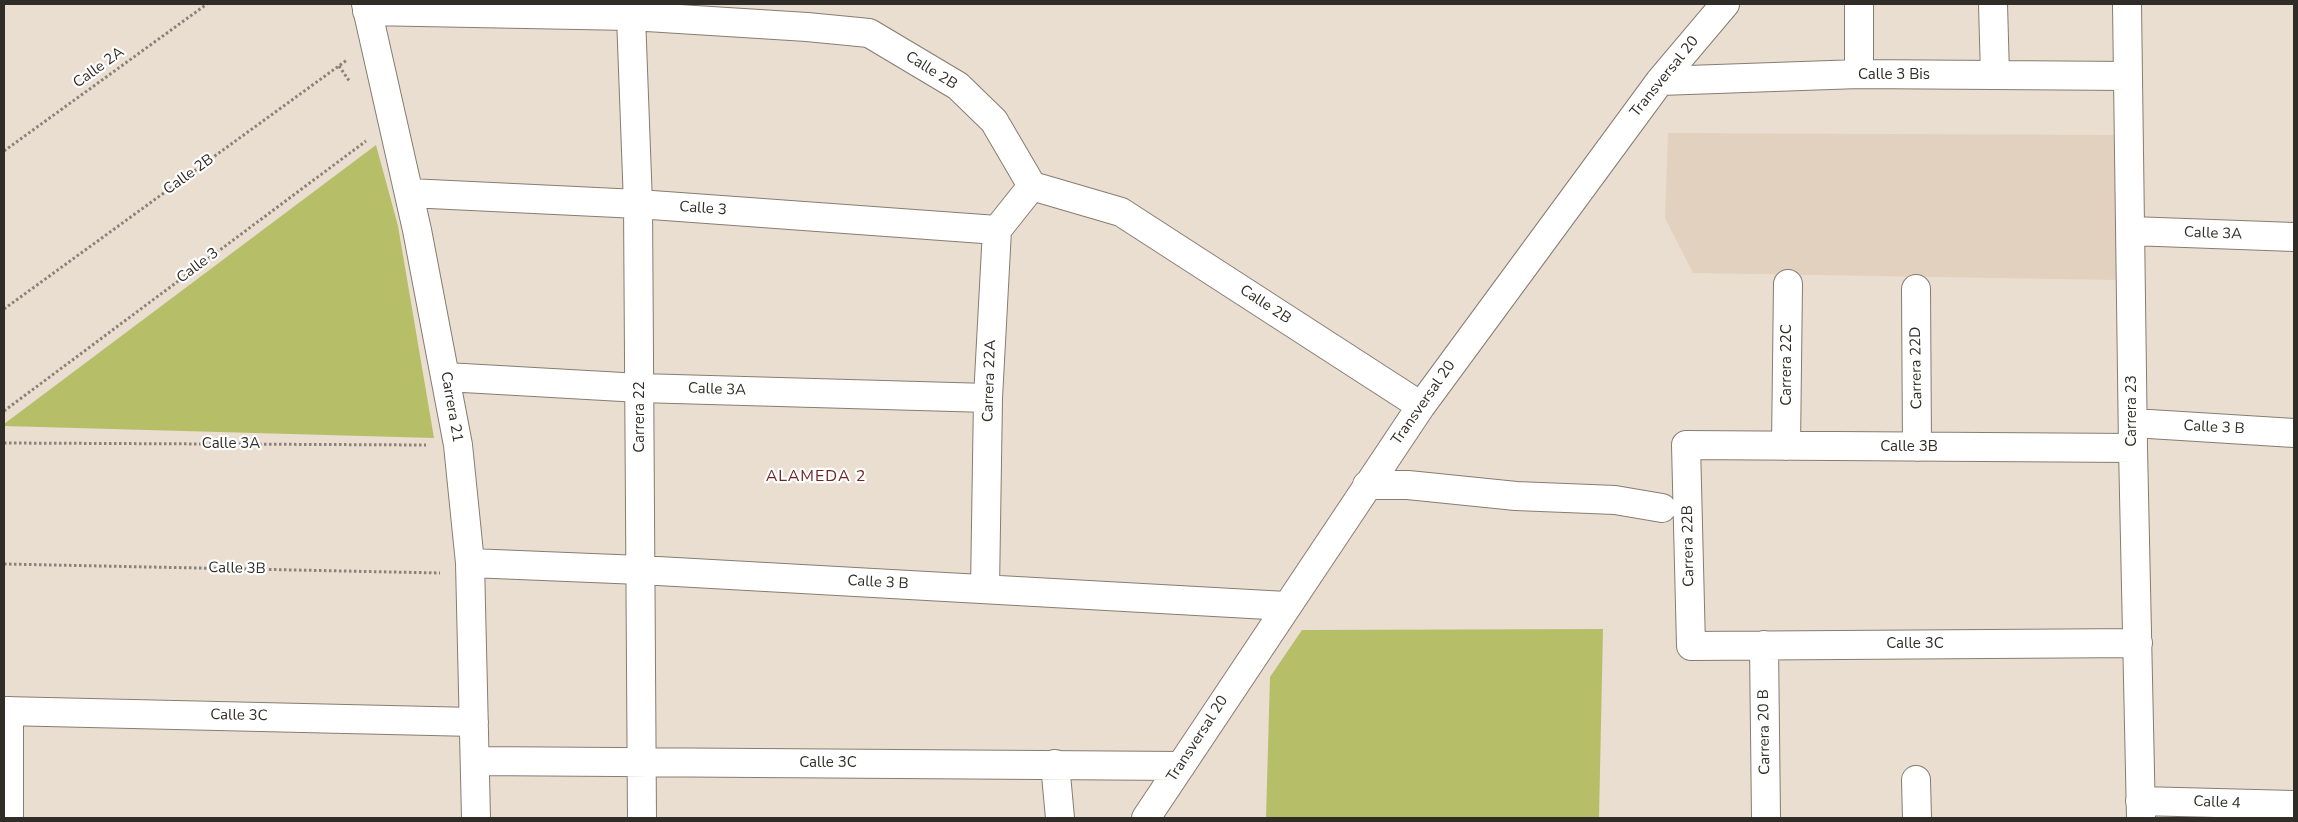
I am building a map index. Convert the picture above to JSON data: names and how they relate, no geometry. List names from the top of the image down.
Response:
{
  "streets": {
    "street": [
      "Calle 2B",
      "Calle 3 Bis",
      "Transversal 20",
      "Calle 3",
      "Calle 3A",
      "Carrera 22C",
      "Carrera 22D",
      "Carrera 22A",
      "Carrera 21",
      "Carrera 23",
      "Carrera 22",
      "Calle 3 B",
      "Calle 3B",
      "Carrera 22B",
      "Calle 3C",
      "Carrera 20 B",
      "Calle 4"
    ],
    "path": ["Calle 2A"]
  },
  "crossings": [
    ["Calle 2B", "Transversal 20"],
    ["Calle 2B", "Carrera 21"],
    ["Calle 2B", "Carrera 22"],
    ["Calle 3 Bis", "Transversal 20"],
    ["Calle 3 Bis", "Carrera 23"],
    ["Transversal 20", "Calle 3 B"],
    ["Transversal 20", "Calle 3C"],
    ["Calle 3", "Carrera 22A"],
    ["Calle 3", "Carrera 21"],
    ["Calle 3", "Carrera 22"],
    ["Calle 3A", "Carrera 22A"],
    ["Calle 3A", "Carrera 21"],
    ["Calle 3A", "Carrera 23"],
    ["Calle 3A", "Carrera 22"],
    ["Carrera 22C", "Calle 3B"],
    ["Carrera 22D", "Calle 3B"],
    ["Carrera 22A", "Calle 3 B"],
    ["Carrera 21", "Calle 3 B"],
    ["Carrera 21", "Calle 3B"],
    ["Carrera 21", "Calle 3C"],
    ["Carrera 23", "Calle 3 B"],
    ["Carrera 23", "Calle 3B"],
    ["Carrera 23", "Calle 3C"],
    ["Carrera 23", "Calle 4"],
    ["Carrera 22", "Calle 3 B"],
    ["Carrera 22", "Calle 3C"],
    ["Calle 3 B", "Calle 3B"],
    ["Calle 3B", "Carrera 22B"],
    ["Carrera 22B", "Calle 3C"],
    ["Calle 3C", "Carrera 20 B"]
  ],
  "districts": ["ALAMEDA 2"]
}
